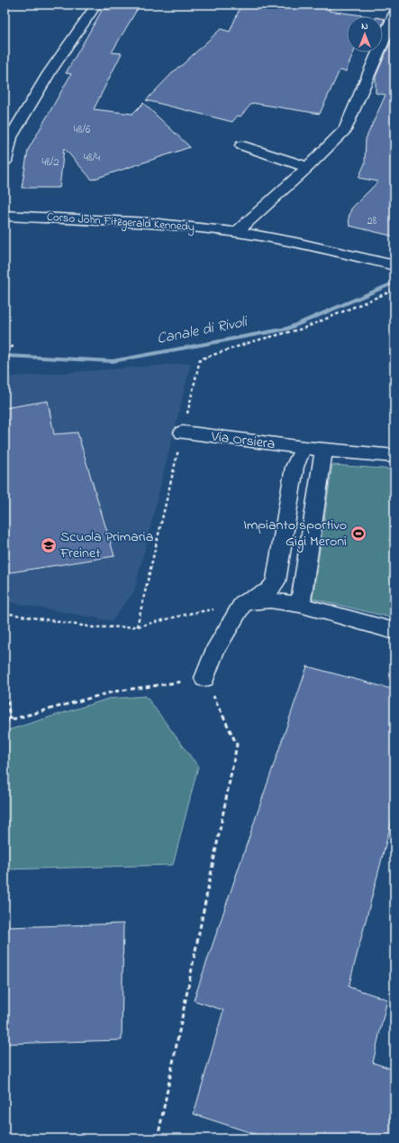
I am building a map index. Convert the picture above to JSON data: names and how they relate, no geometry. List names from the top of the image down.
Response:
{
  "streets": {
    "street": ["Corso John Fitzgerald Kennedy", "Via Orsiera"]
  },
  "water": ["Canale di Rivoli"],
  "places": {
    "sports": ["Impianto sportivo Gigi Meroni"],
    "school or university": ["Scuola Primaria Freinet"]
  },
  "house_numbers": [
    "48/6",
    "48/4",
    "48/2",
    "28"
  ],
  "north": "top"
}
